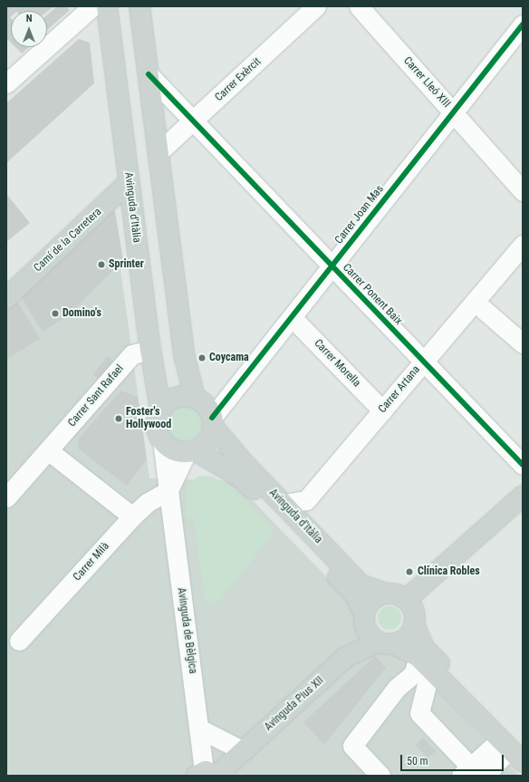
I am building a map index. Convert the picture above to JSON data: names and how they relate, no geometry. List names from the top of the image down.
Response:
{
  "streets": {
    "main road": ["Avinguda d'Itàlia", "Camí de la Carretera", "Avinguda Pius XII"],
    "street": [
      "Carrer Exèrcit",
      "Carrer Lleó XIII",
      "Carrer Joan Mas",
      "Carrer Ponent Baix",
      "Carrer Morella",
      "Carrer Artana",
      "Carrer Sant Rafael",
      "Carrer Milà",
      "Avinguda de Bèlgica"
    ]
  },
  "crossings": [
    ["Carrer Exèrcit", "Carrer Ponent Baix"],
    ["Carrer Lleó XIII", "Carrer Joan Mas"],
    ["Avinguda d'Itàlia", "Carrer Joan Mas"],
    ["Avinguda d'Itàlia", "Camí de la Carretera"],
    ["Avinguda d'Itàlia", "Carrer Artana"],
    ["Avinguda d'Itàlia", "Carrer Sant Rafael"],
    ["Avinguda d'Itàlia", "Avinguda de Bèlgica"],
    ["Avinguda d'Itàlia", "Avinguda Pius XII"],
    ["Carrer Joan Mas", "Carrer Ponent Baix"],
    ["Carrer Joan Mas", "Carrer Morella"],
    ["Carrer Joan Mas", "Avinguda de Bèlgica"],
    ["Carrer Ponent Baix", "Carrer Artana"],
    ["Carrer Morella", "Carrer Artana"],
    ["Carrer Milà", "Avinguda de Bèlgica"],
    ["Avinguda de Bèlgica", "Avinguda Pius XII"]
  ],
  "places": [
    "Sprinter",
    "Domino's",
    "Coycama",
    "Foster's Hollywood",
    "Clínica Robles"
  ],
  "scale_bar": "50 m",
  "north": "top"
}
